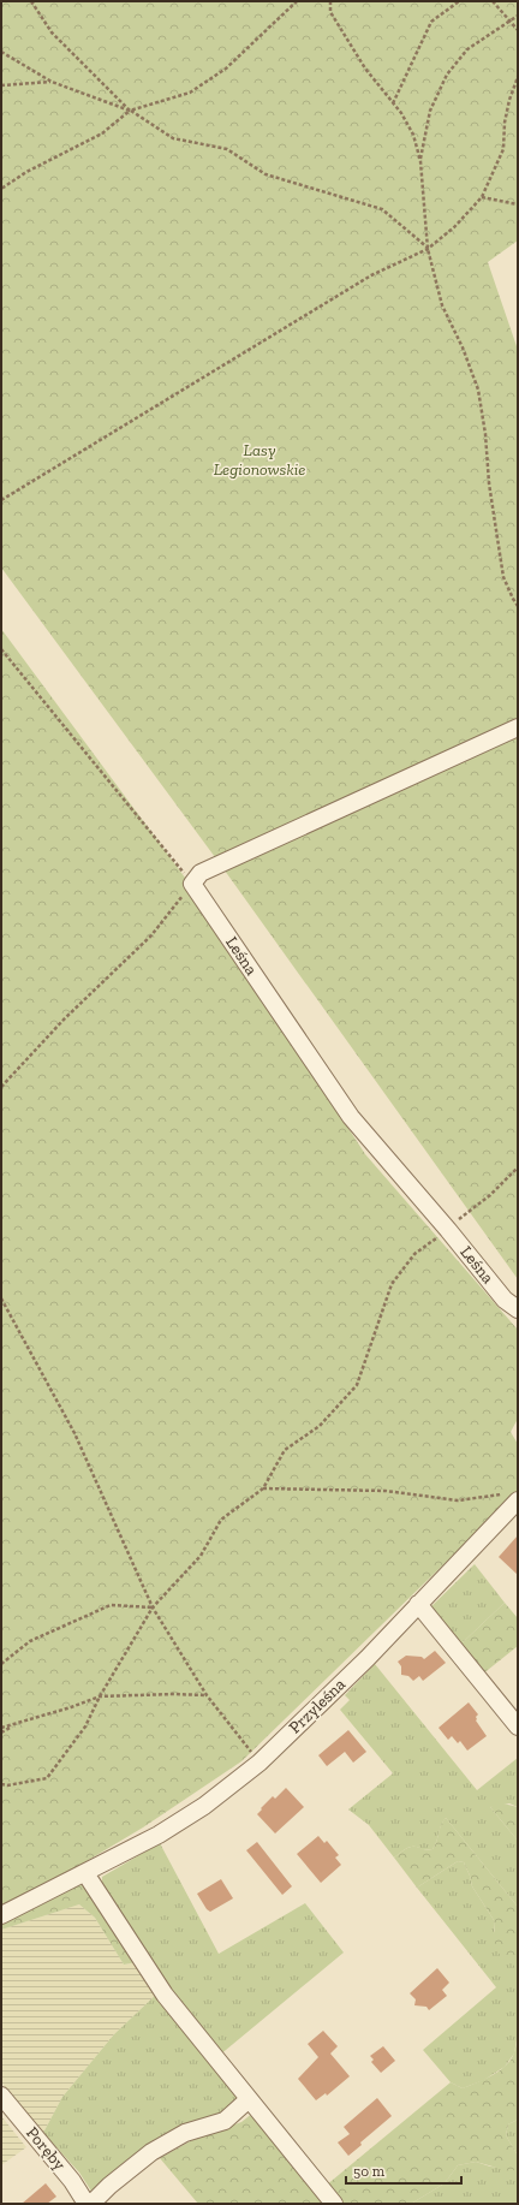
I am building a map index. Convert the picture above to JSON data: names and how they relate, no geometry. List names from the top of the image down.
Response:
{
  "streets": {
    "street": ["Leśna", "Przyleśna", "Poręby"]
  },
  "parks": ["Lasy Legionowskie"],
  "scale_bar": "50 m"
}
